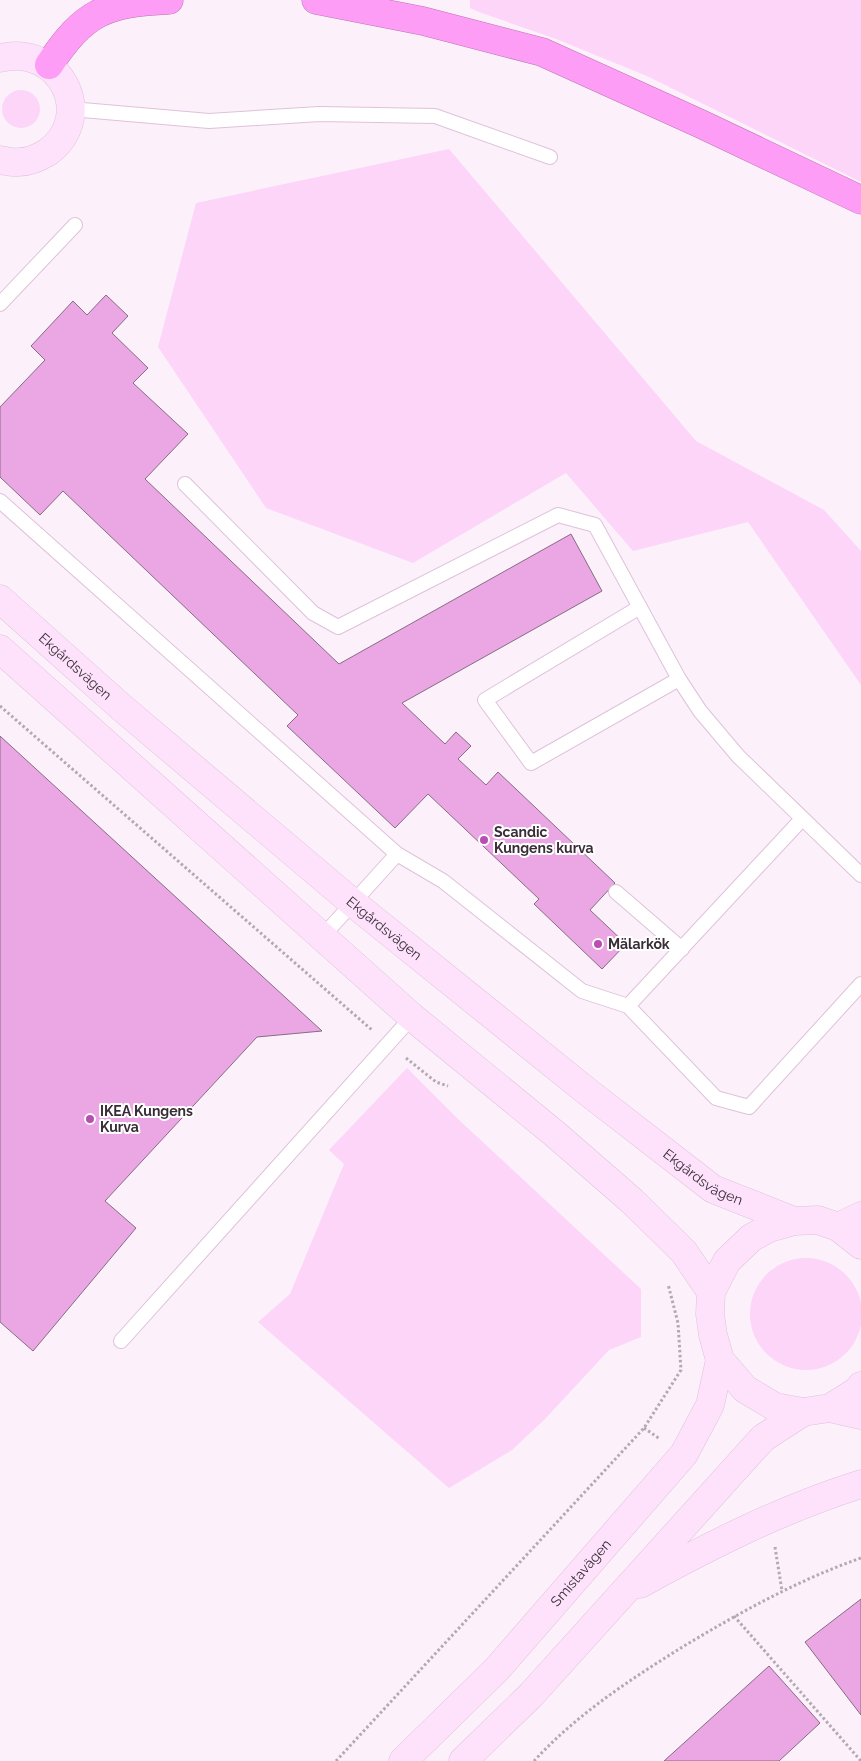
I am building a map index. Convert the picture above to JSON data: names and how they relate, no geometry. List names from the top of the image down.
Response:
{
  "streets": {
    "main road": ["Ekgårdsvägen", "Smistavägen"]
  },
  "places": ["Scandic Kungens kurva", "Mälarkök", "IKEA Kungens Kurva"]
}
